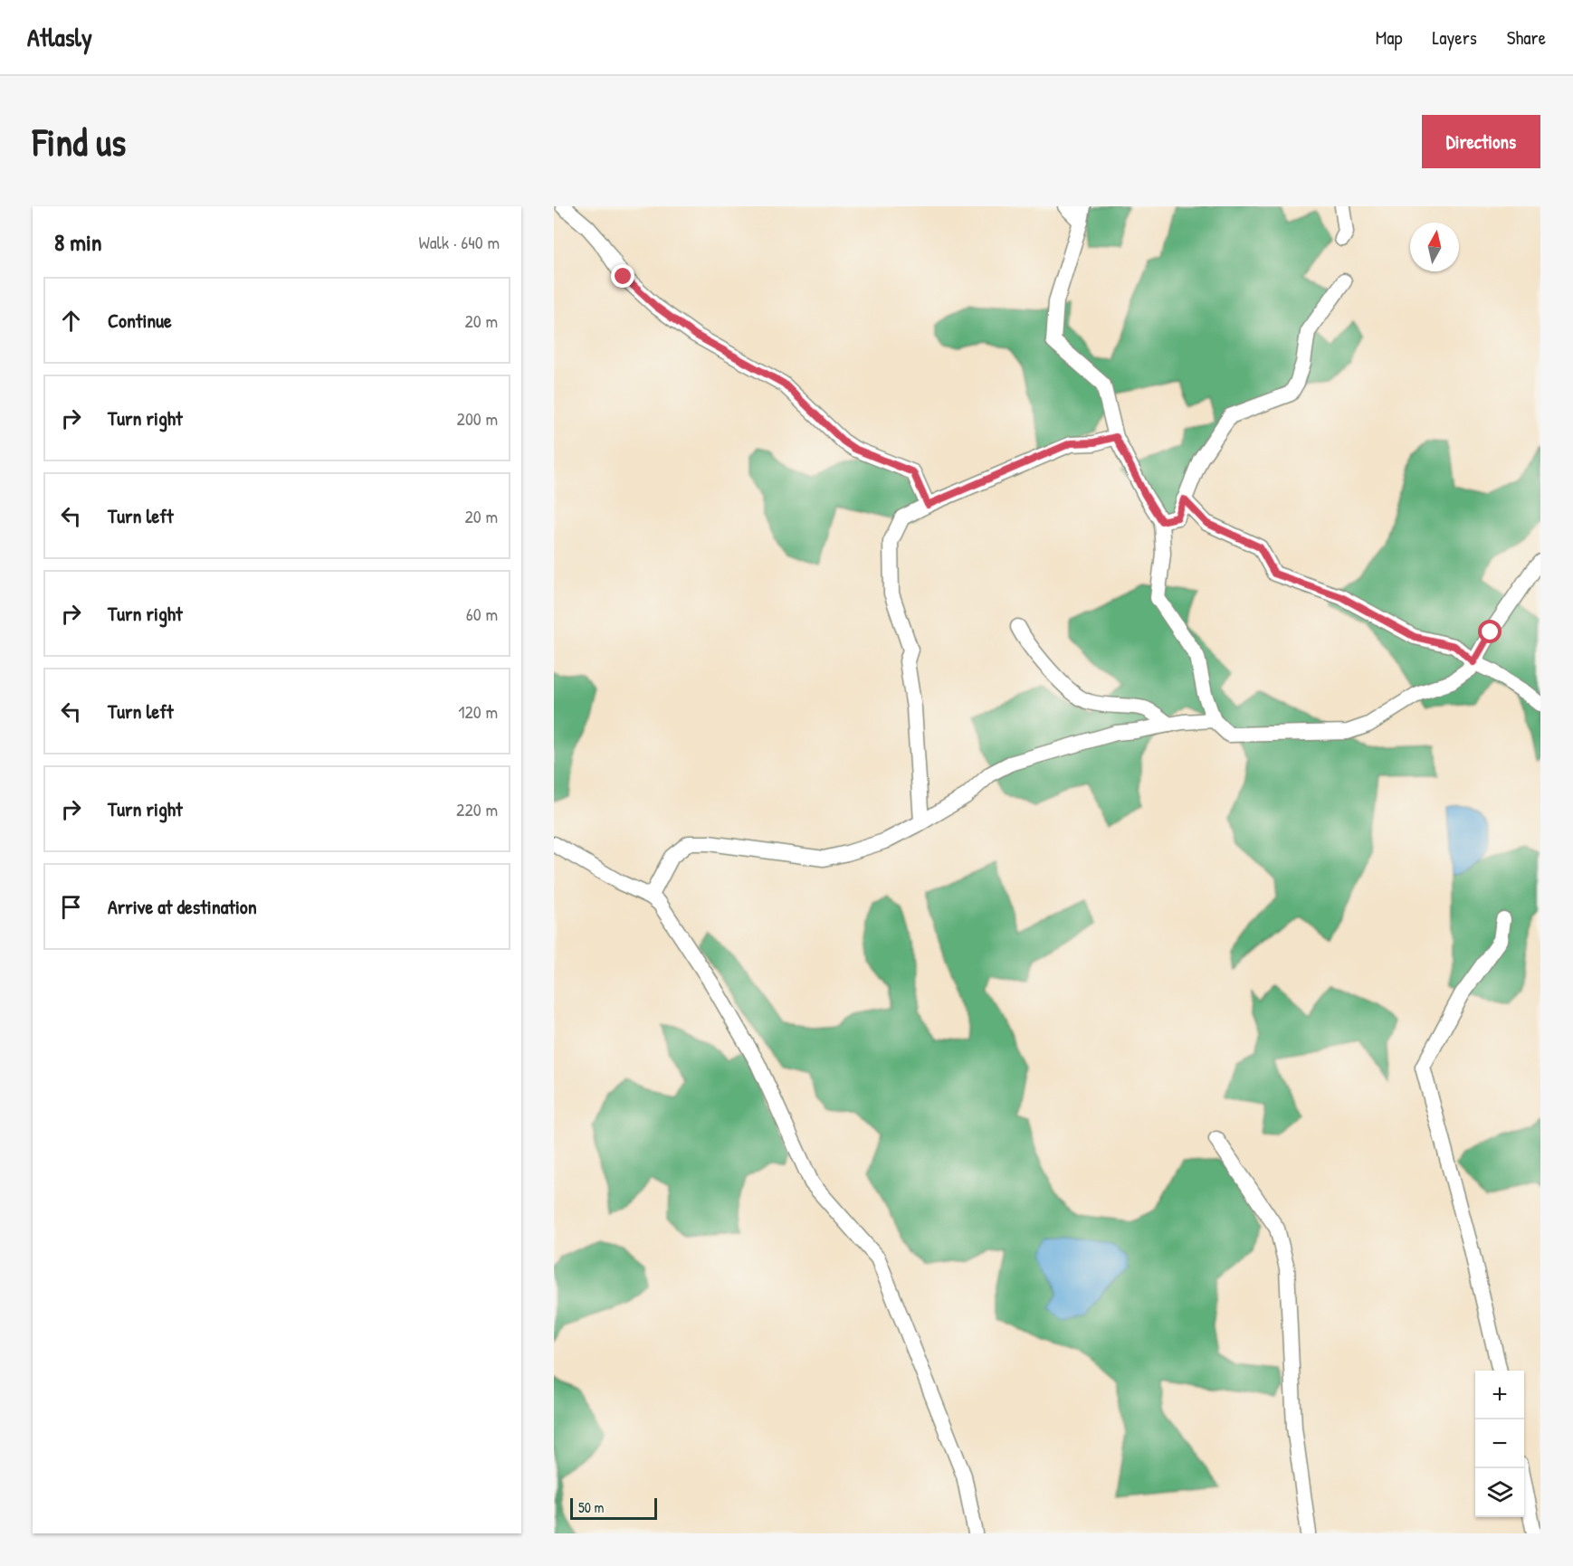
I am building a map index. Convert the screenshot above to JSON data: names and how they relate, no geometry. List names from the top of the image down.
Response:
{
  "scale_bar": "50 m",
  "north": "top",
  "page": {
    "header": "Atlasly",
    "nav": ["Map", "Layers", "Share"],
    "buttons": "Directions",
    "title": "Find us",
    "heading": ["8 min", "Walk · 640 m"],
    "list": [
      ["Continue", "20 m"],
      ["Turn right", "200 m"],
      ["Turn left", "20 m"],
      ["Turn right", "60 m"],
      ["Turn left", "120 m"],
      ["Turn right", "220 m"],
      "Arrive at destination"
    ],
    "map_buttons": ["+", "−"],
    "scale": "50 m"
  }
}
